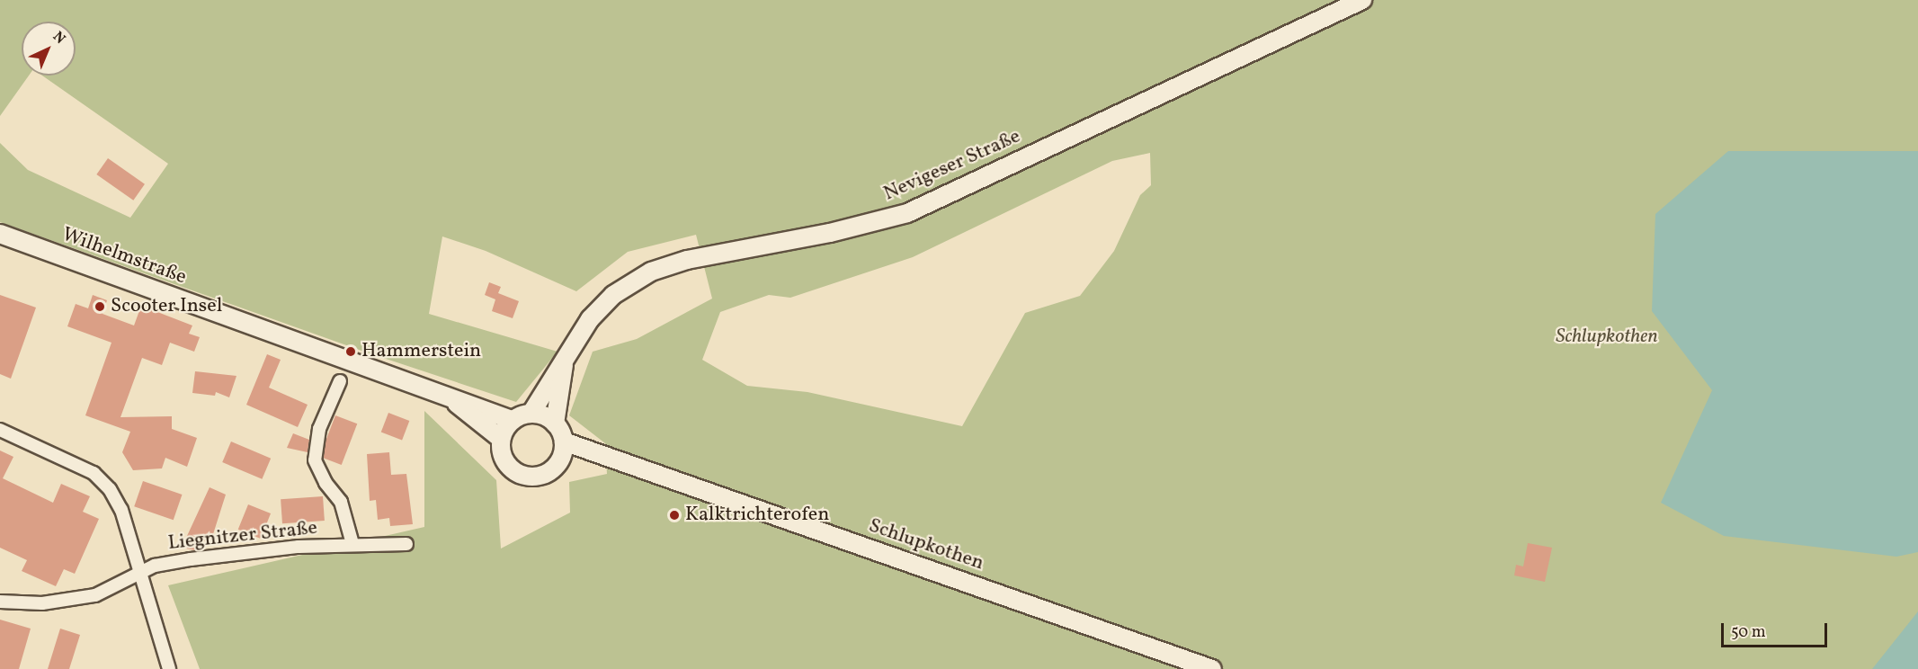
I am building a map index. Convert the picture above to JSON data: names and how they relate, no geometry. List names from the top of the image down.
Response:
{
  "streets": {
    "main road": ["Nevigeser Straße", "Wilhelmstraße", "Schlupkothen"],
    "street": ["Liegnitzer Straße"]
  },
  "crossings": [
    ["Nevigeser Straße", "Wilhelmstraße"],
    ["Nevigeser Straße", "Schlupkothen"],
    ["Wilhelmstraße", "Schlupkothen"]
  ],
  "parks": ["Schlupkothen"],
  "places": ["Scooter Insel", "Hammerstein", "Kalktrichterofen"],
  "scale_bar": "50 m",
  "north": "top right"
}
